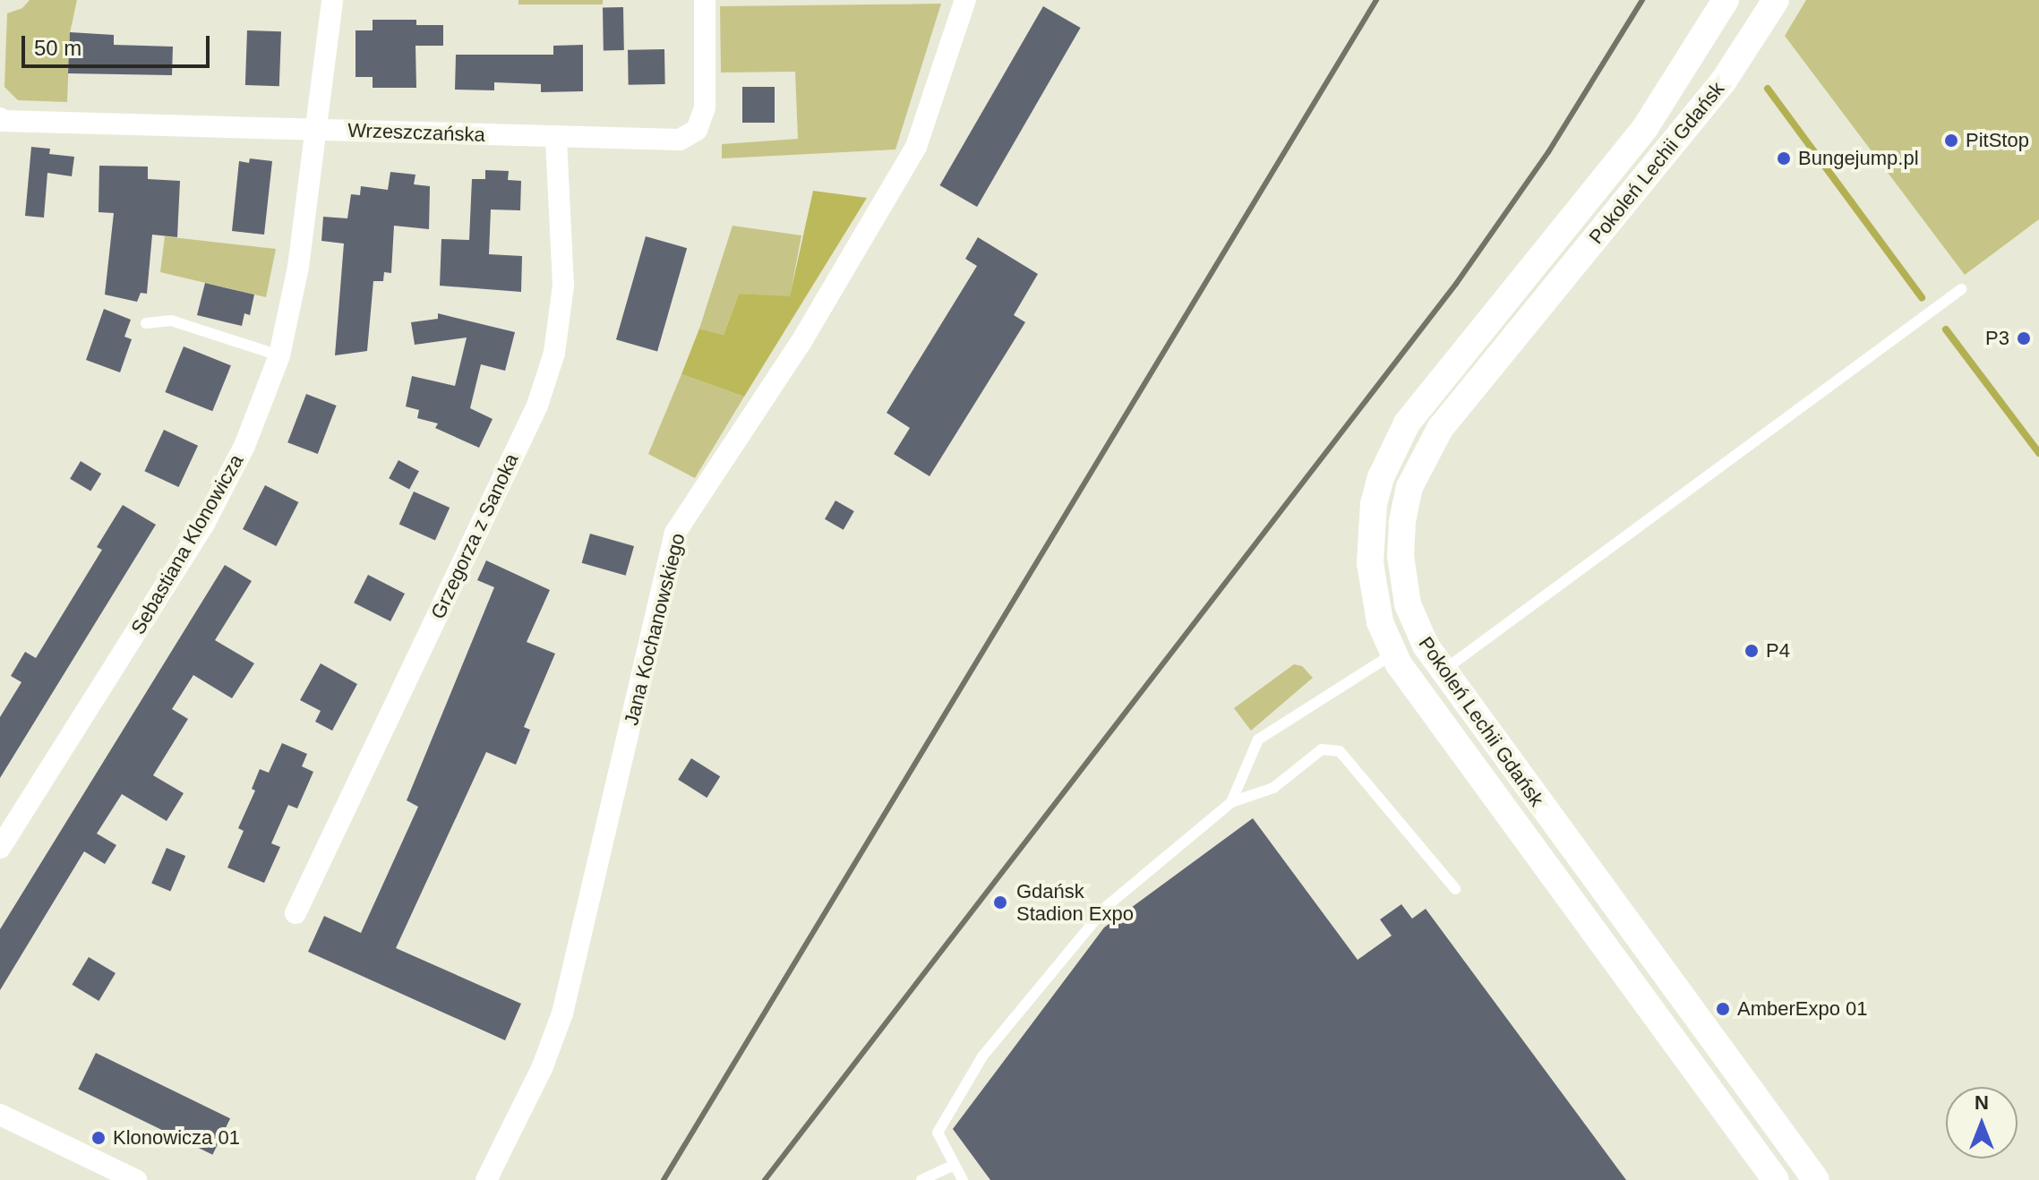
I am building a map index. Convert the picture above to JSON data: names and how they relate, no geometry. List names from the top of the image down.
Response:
{
  "streets": {
    "street": [
      "Wrzeszczańska",
      "Pokoleń Lechii Gdańsk",
      "Grzegorza z Sanoka",
      "Sebastiana Klonowicza",
      "Jana Kochanowskiego"
    ]
  },
  "crossings": [
    ["Wrzeszczańska", "Grzegorza z Sanoka"],
    ["Wrzeszczańska", "Sebastiana Klonowicza"]
  ],
  "places": [
    "PitStop",
    "Bungejump.pl",
    "P3",
    "P4",
    "Gdańsk Stadion Expo",
    "AmberExpo 01",
    "Klonowicza 01"
  ],
  "scale_bar": "50 m",
  "north": "top"
}
